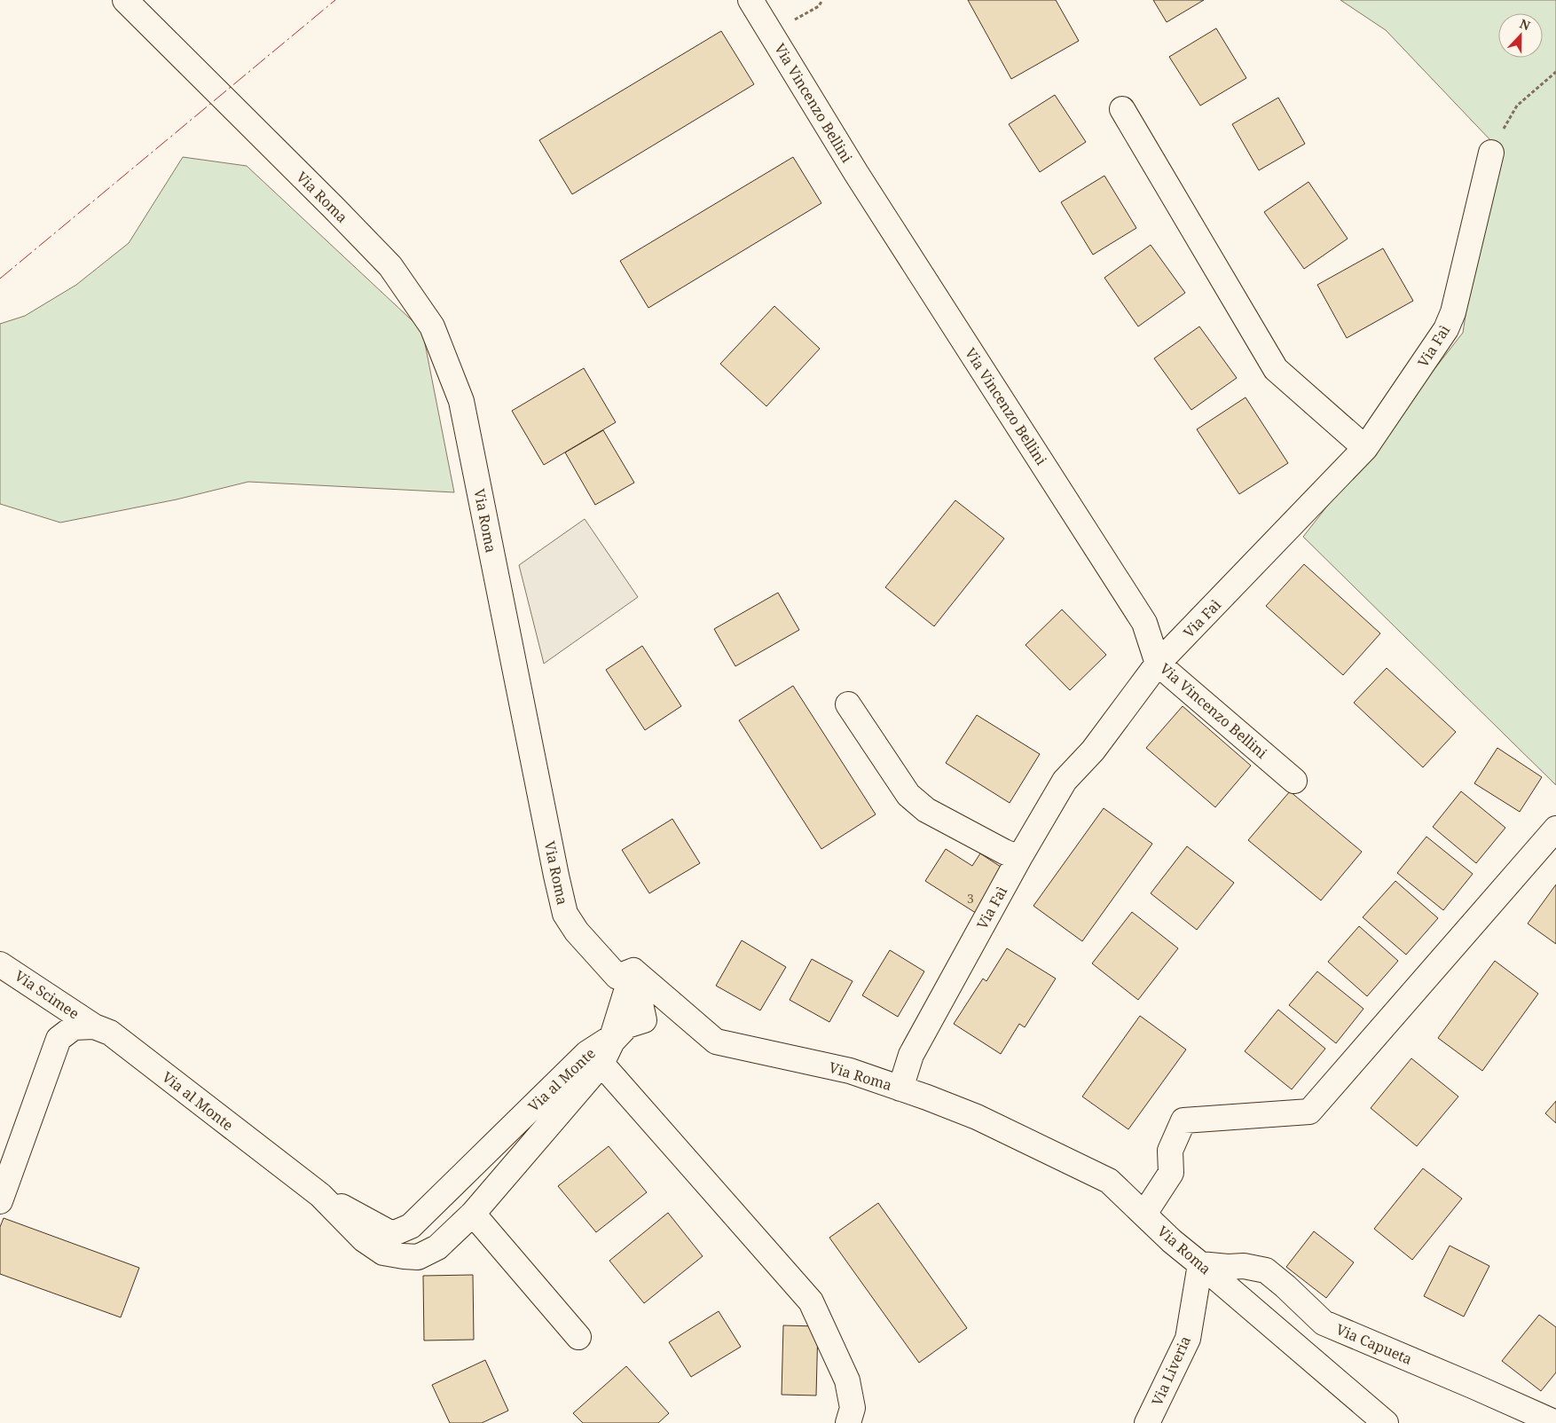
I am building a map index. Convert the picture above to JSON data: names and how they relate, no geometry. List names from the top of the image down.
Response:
{
  "streets": {
    "street": [
      "Via Vincenzo Bellini",
      "Via Roma",
      "Via Faì",
      "Via Scimee",
      "Via al Monte",
      "Via Capueta",
      "Via Liveria"
    ]
  },
  "crossings": [
    ["Via Vincenzo Bellini", "Via Faì"],
    ["Via Roma", "Via Faì"],
    ["Via Roma", "Via al Monte"],
    ["Via Roma", "Via Capueta"],
    ["Via Roma", "Via Liveria"],
    ["Via Scimee", "Via al Monte"],
    ["Via Capueta", "Via Liveria"]
  ],
  "house_numbers": ["3"],
  "north": "top"
}
